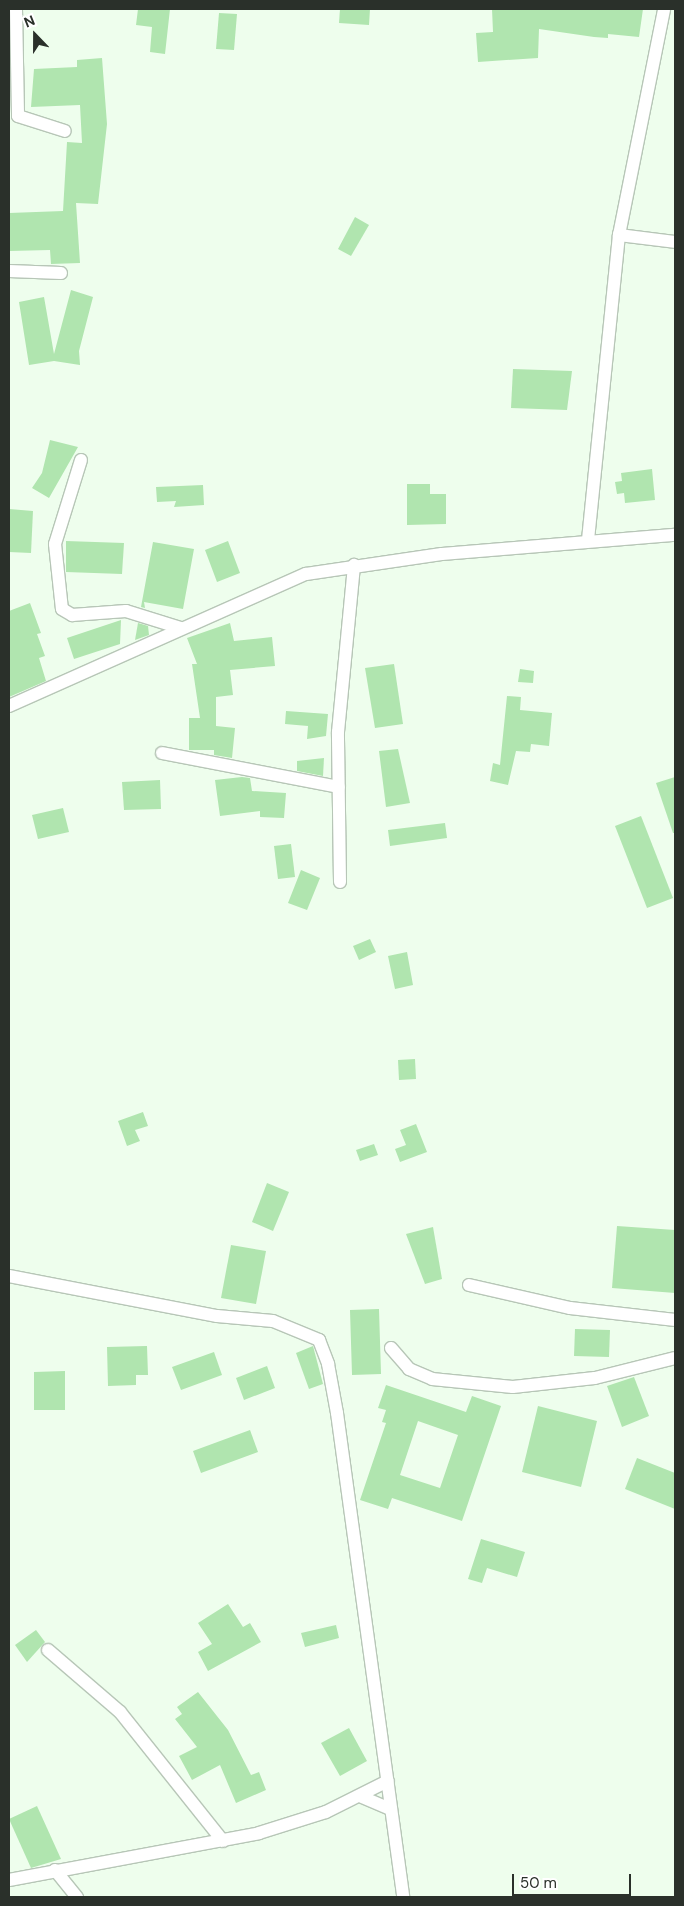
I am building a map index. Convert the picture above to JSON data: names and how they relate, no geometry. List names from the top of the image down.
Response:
{
  "scale_bar": "50 m",
  "north": "top"
}
